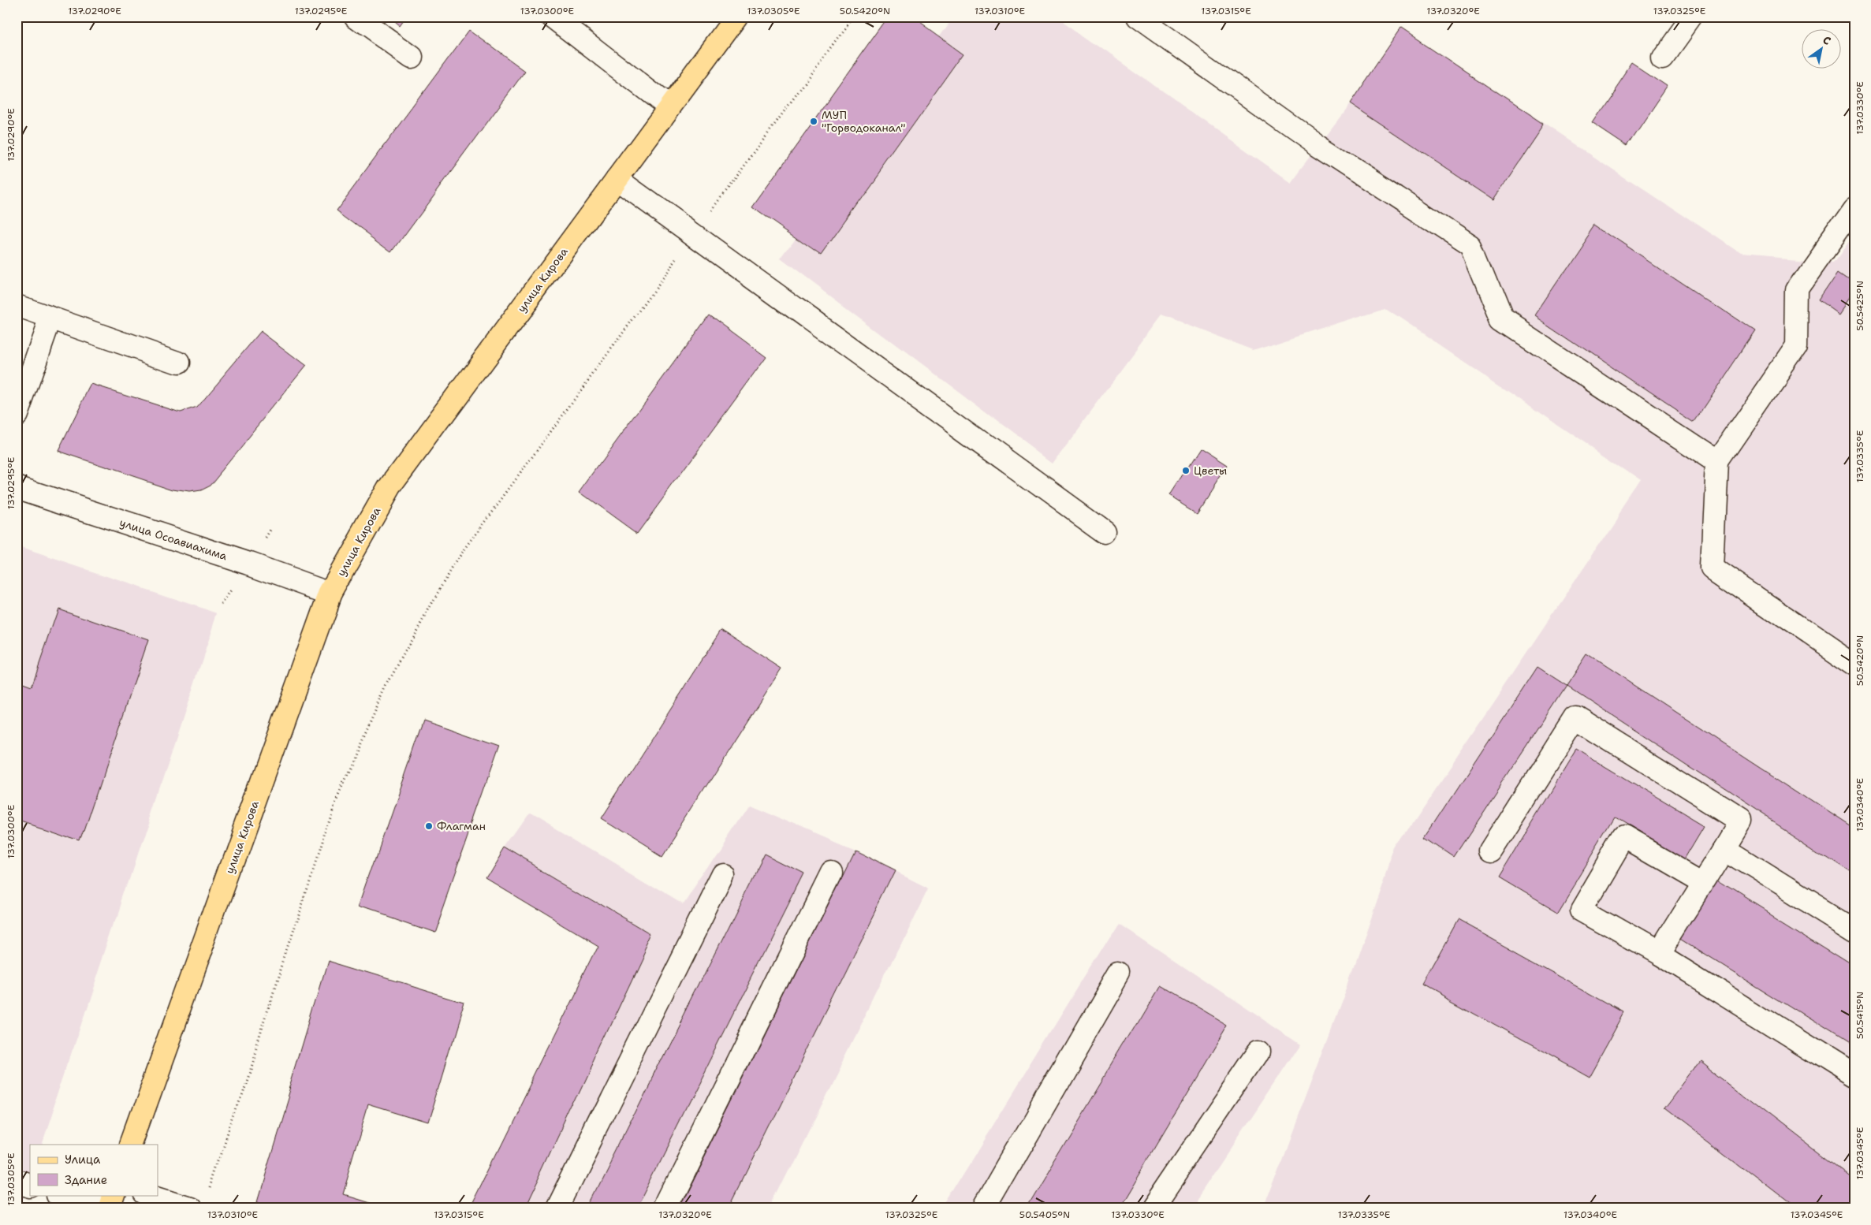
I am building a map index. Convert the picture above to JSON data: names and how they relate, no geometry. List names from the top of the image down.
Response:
{
  "streets": {
    "main road": ["улица Кирова"],
    "street": ["улица Осоавиахима"]
  },
  "crossings": [
    ["улица Кирова", "улица Осоавиахима"]
  ],
  "places": ["МУП \"Горводоканал\"", "Цветы", "Флагман"],
  "legend": ["Улица", "Здание"],
  "north": "top right",
  "coordinates": [
    "137.0290°E",
    "137.0295°E",
    "137.0300°E",
    "137.0305°E",
    "50.5420°N",
    "137.0310°E",
    "137.0315°E",
    "137.0320°E",
    "137.0325°E",
    "137.0330°E",
    "50.5425°N",
    "137.0335°E",
    "137.0340°E",
    "50.5415°N",
    "137.0345°E",
    "50.5405°N"
  ]
}
